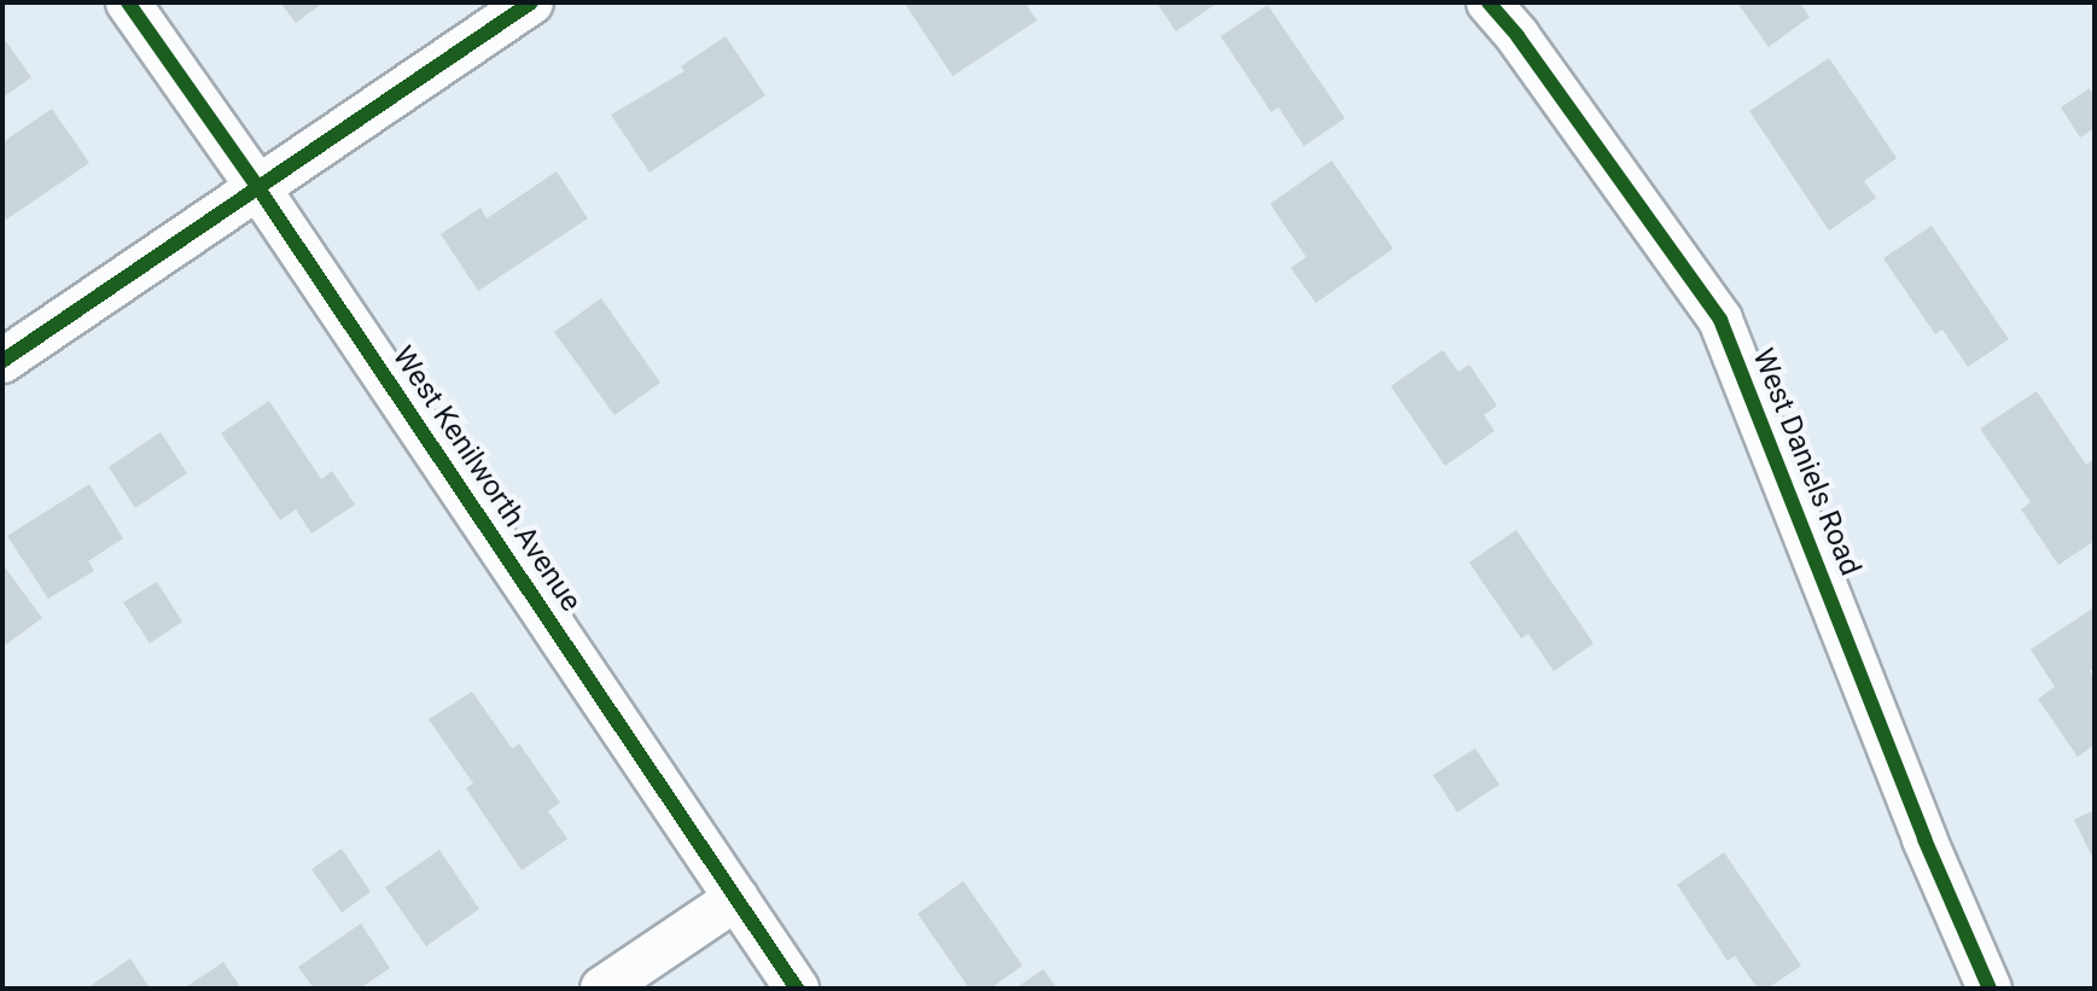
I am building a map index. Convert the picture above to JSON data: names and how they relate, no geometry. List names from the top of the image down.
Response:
{
  "streets": {
    "street": ["West Daniels Road", "West Kenilworth Avenue"]
  }
}
